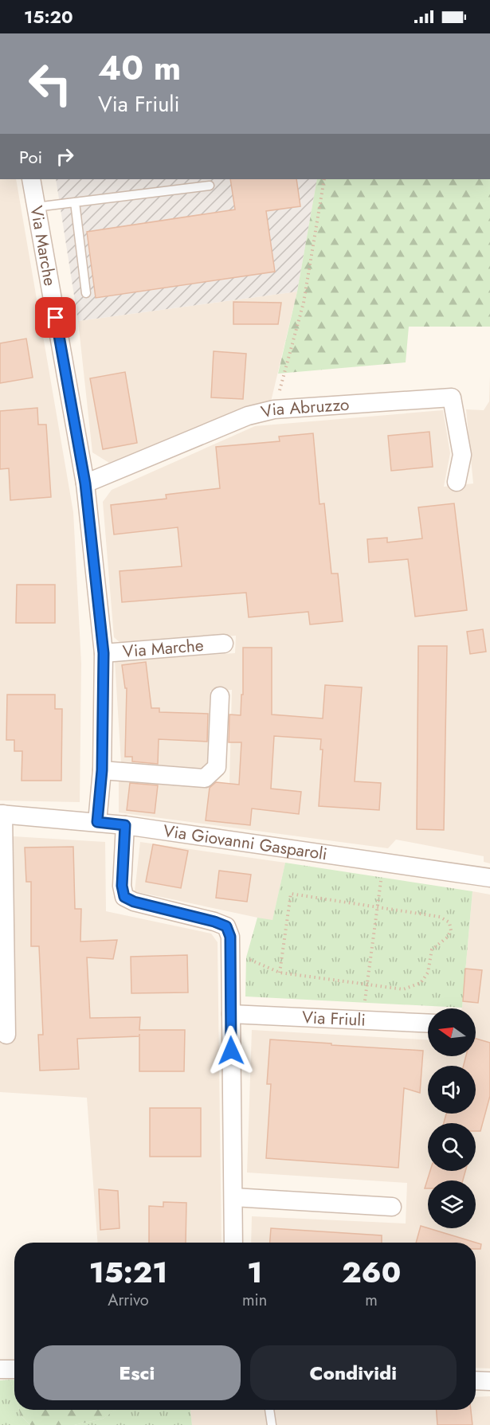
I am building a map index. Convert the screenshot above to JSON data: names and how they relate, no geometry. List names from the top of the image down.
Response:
{
  "streets": {
    "street": [
      "Via Marche",
      "Via Abruzzo",
      "Via Giovanni Gasparoli",
      "Via Friuli"
    ]
  },
  "crossings": [
    ["Via Marche", "Via Abruzzo"],
    ["Via Marche", "Via Giovanni Gasparoli"]
  ],
  "north": "left",
  "page": {
    "status": "15:20",
    "turn": ["40 m", "Via Friuli"],
    "then": "Poi",
    "eta": [
      "15:21",
      "Arrivo",
      "1",
      "min",
      "260",
      "m"
    ],
    "buttons": ["Esci", "Condividi"]
  }
}
